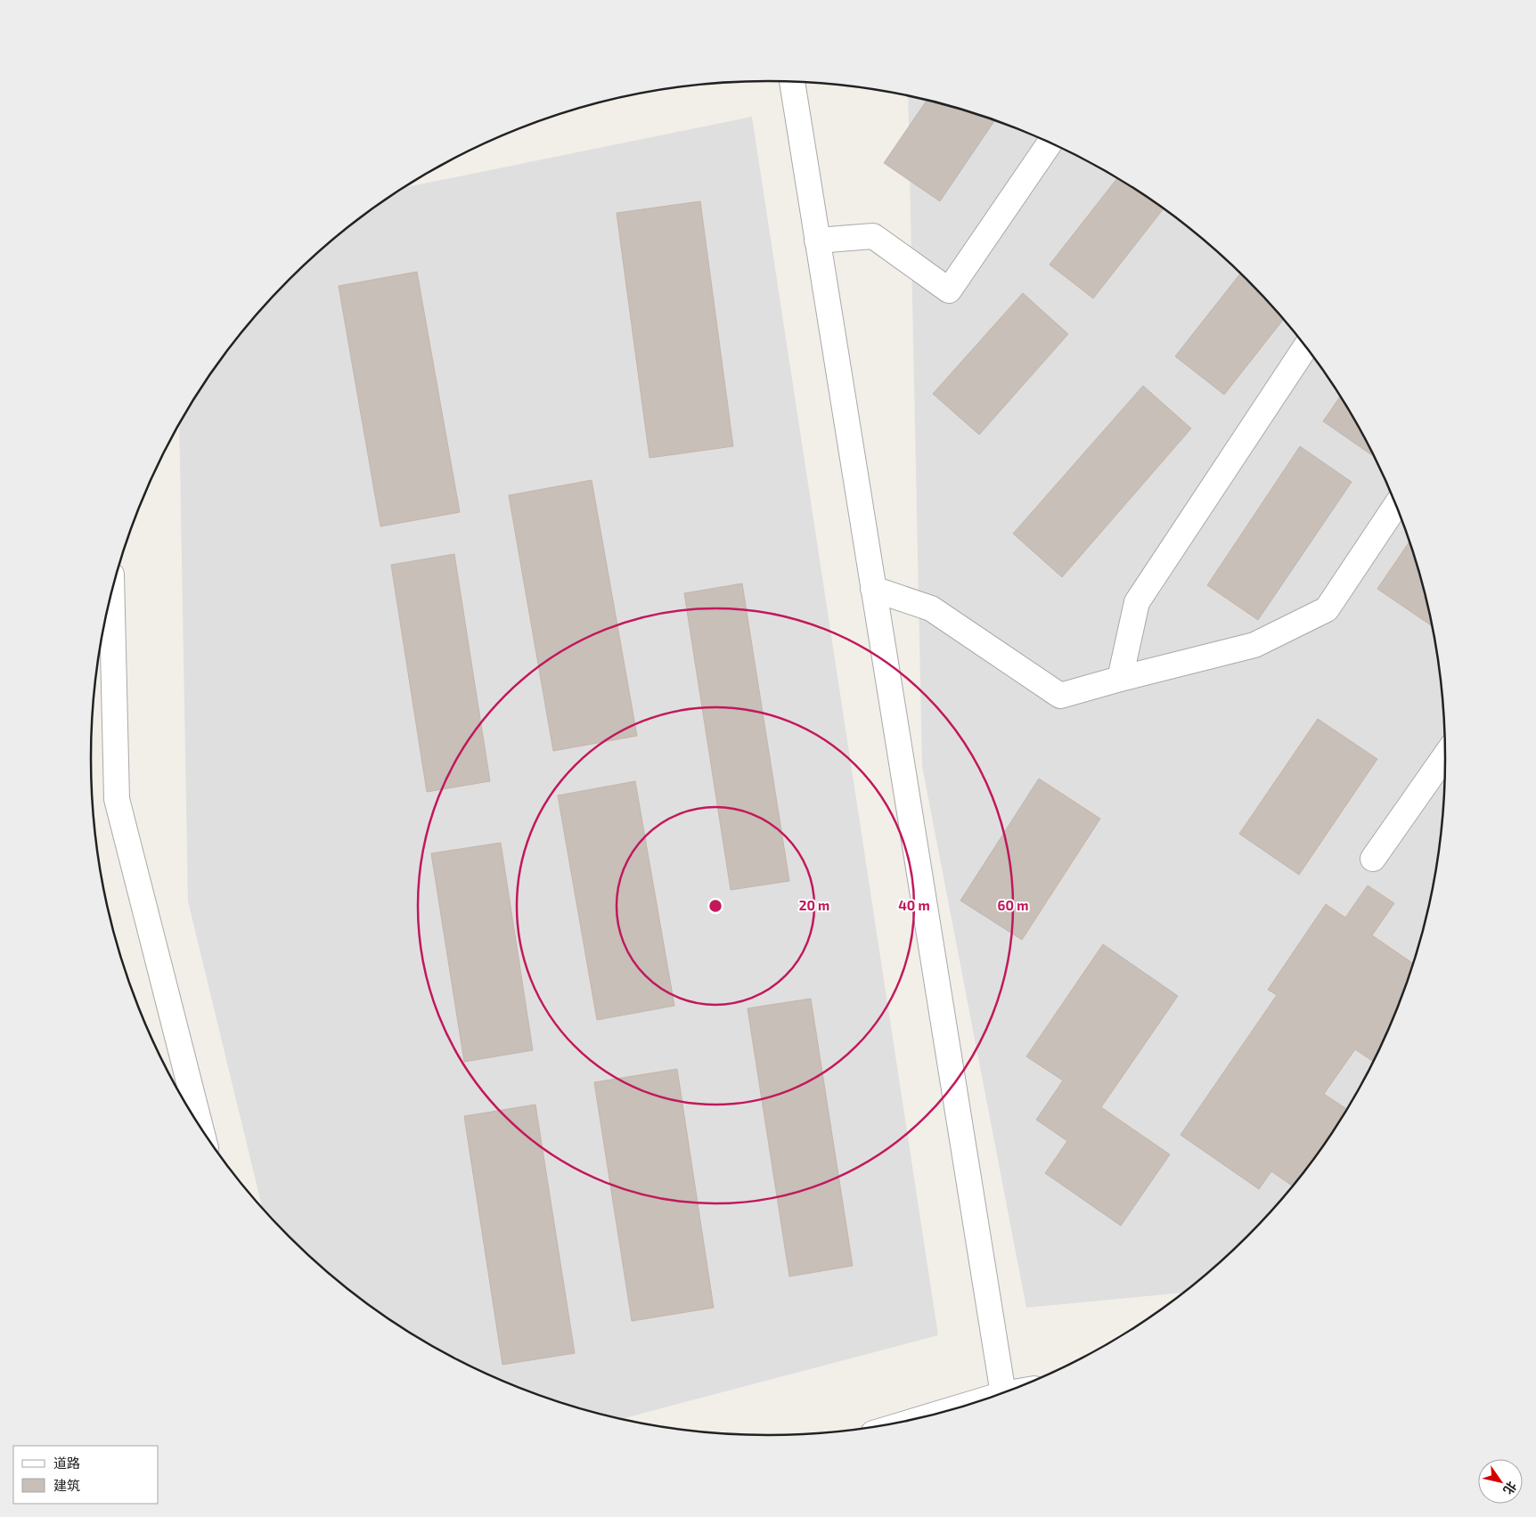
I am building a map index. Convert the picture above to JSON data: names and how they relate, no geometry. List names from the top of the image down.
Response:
{
  "legend": ["道路", "建筑"],
  "north": "bottom right",
  "rings": ["20 m", "40 m", "60 m"]
}
